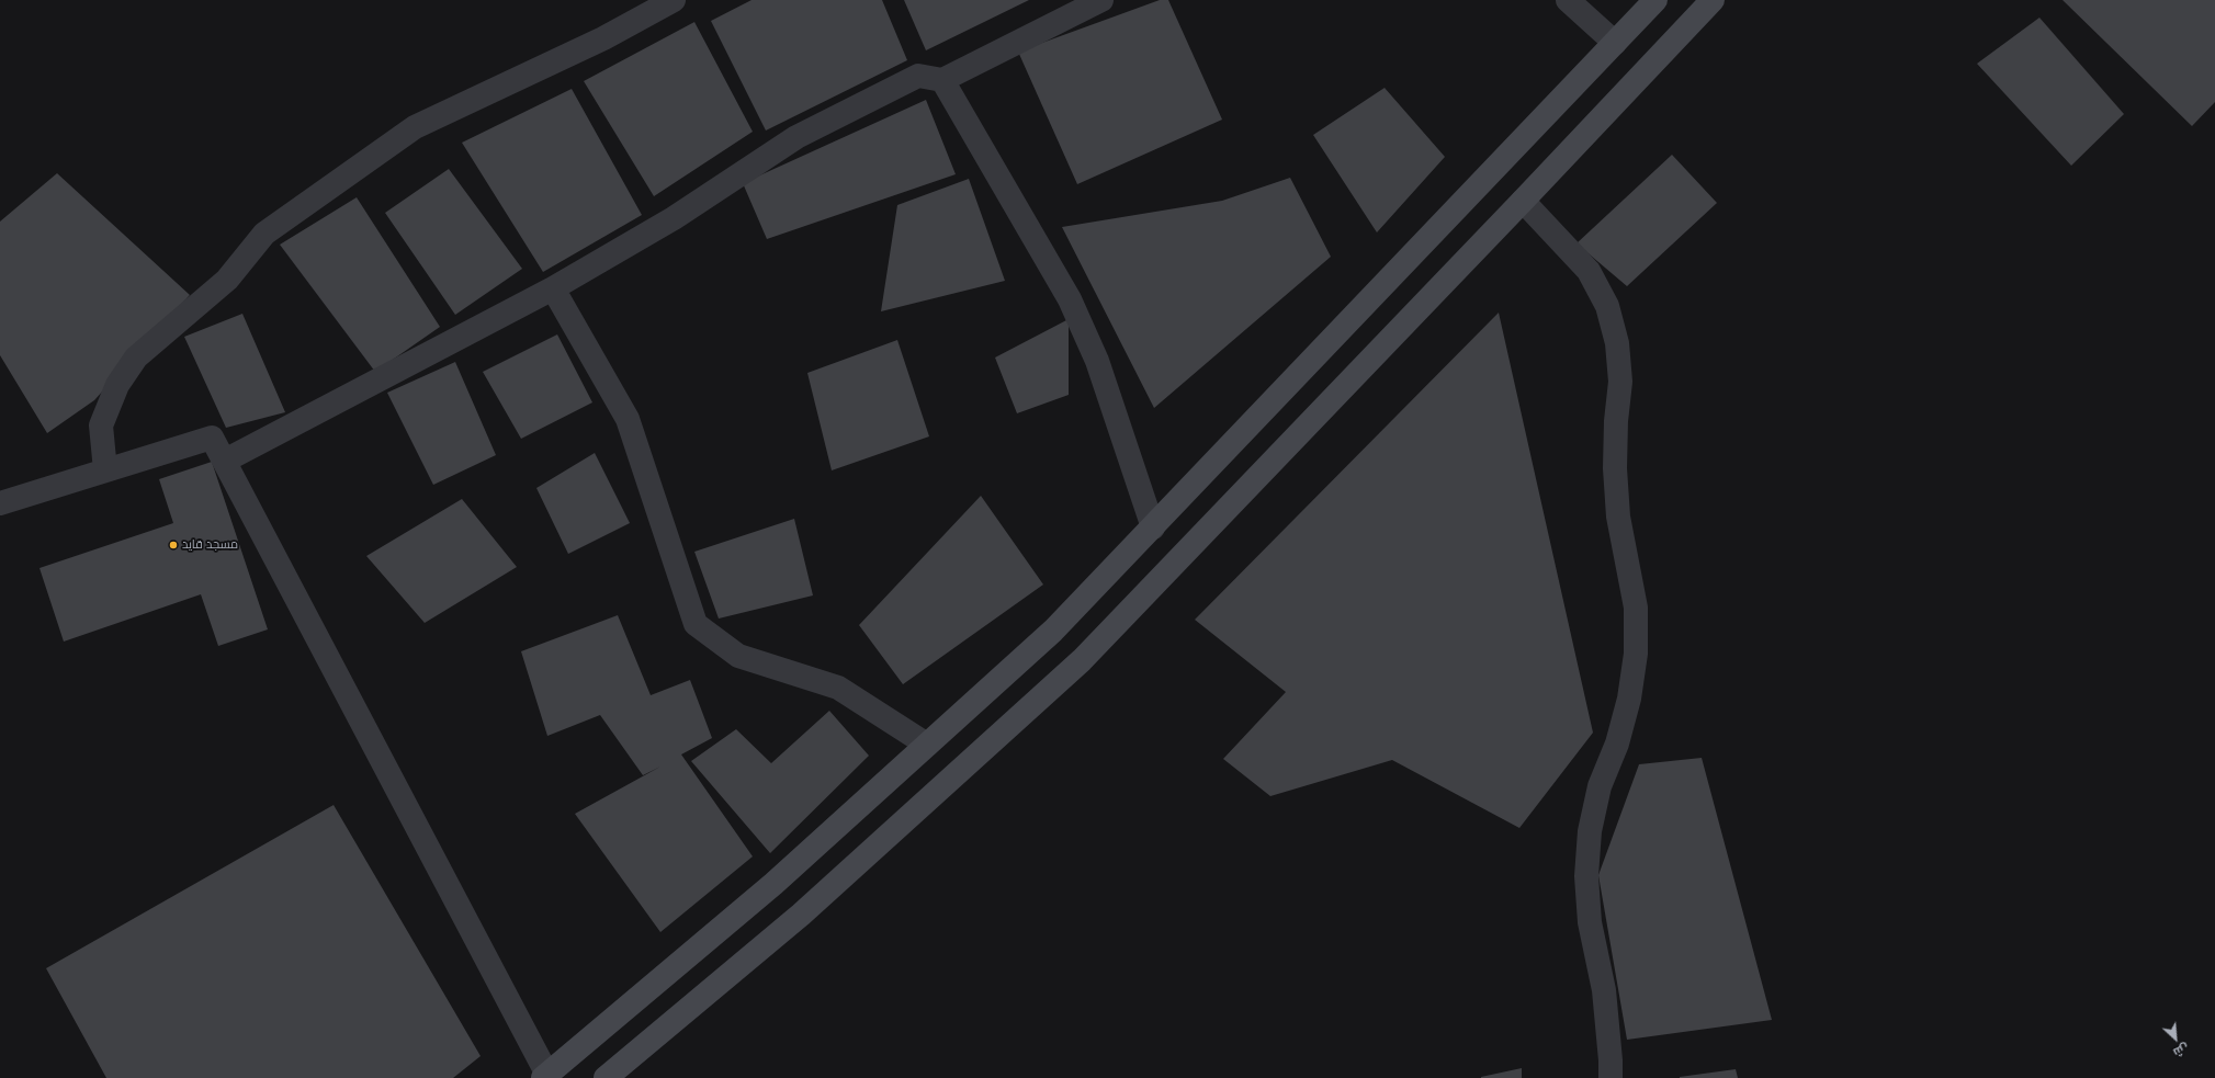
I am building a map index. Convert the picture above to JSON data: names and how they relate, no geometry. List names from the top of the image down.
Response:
{
  "places": ["مسجد قايد"],
  "north": "bottom right"
}
